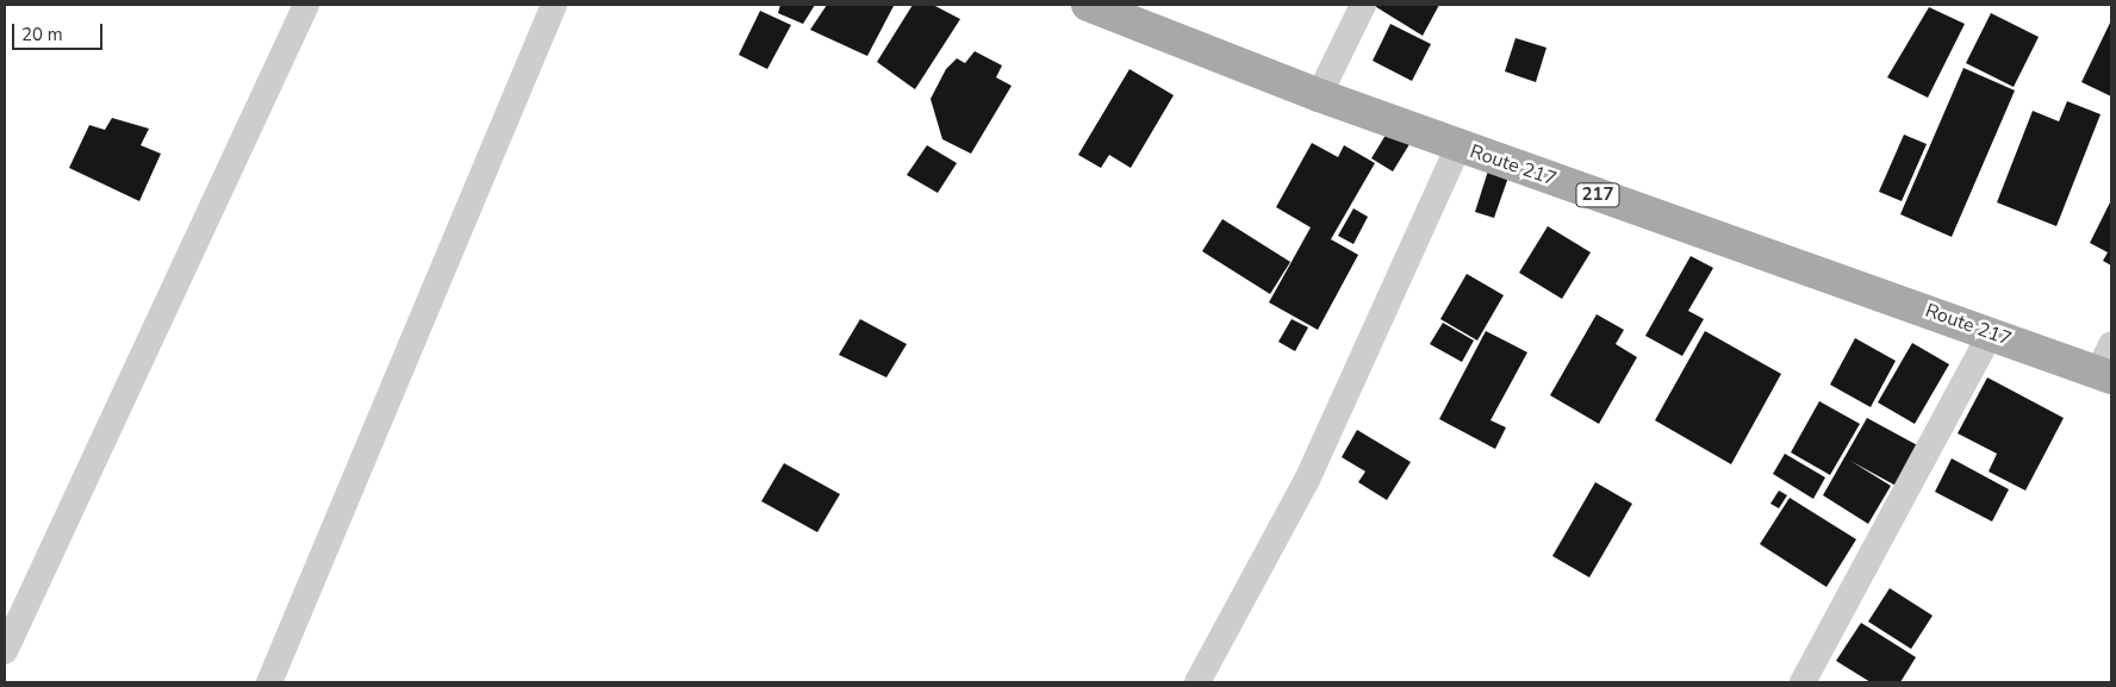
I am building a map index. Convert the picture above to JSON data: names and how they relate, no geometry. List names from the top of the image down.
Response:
{
  "streets": {
    "main road": ["Route 217", "217"]
  },
  "scale_bar": "20 m"
}
